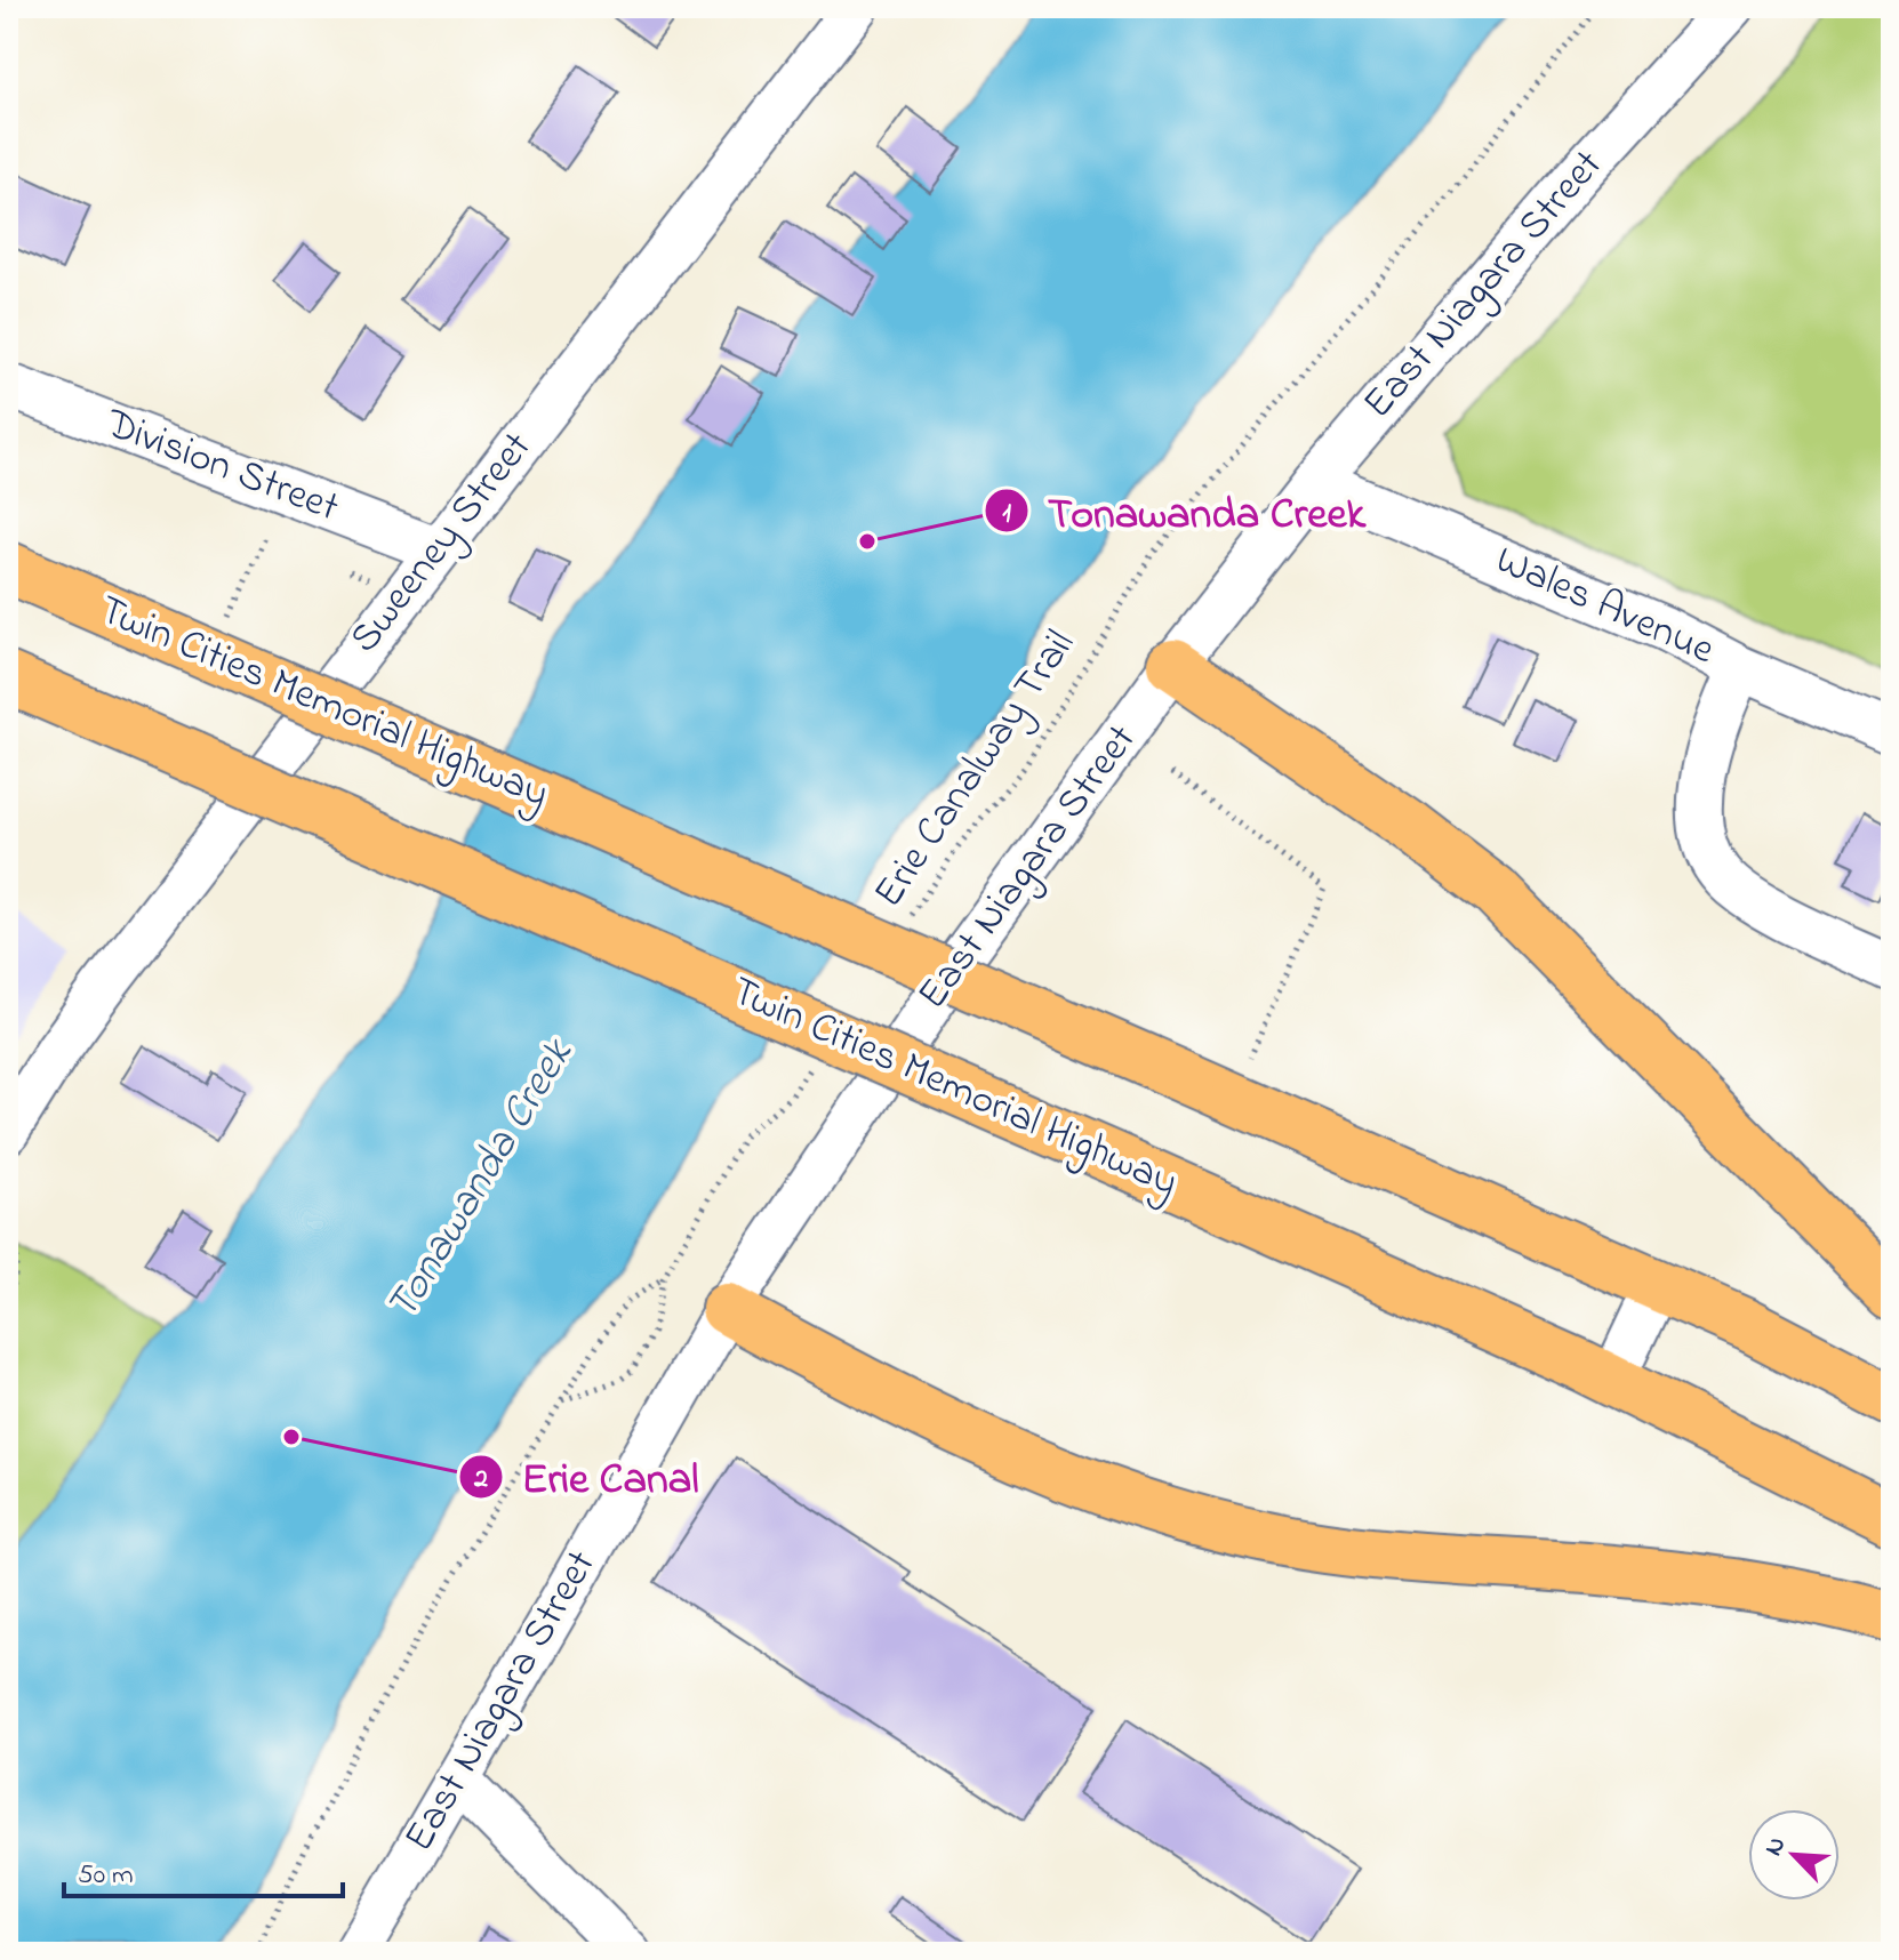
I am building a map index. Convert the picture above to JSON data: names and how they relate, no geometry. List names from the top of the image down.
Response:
{
  "streets": {
    "main road": ["Twin Cities Memorial Highway"],
    "street": [
      "East Niagara Street",
      "Division Street",
      "Sweeney Street",
      "Wales Avenue"
    ],
    "path": ["Erie Canalway Trail"]
  },
  "crossings": [
    ["East Niagara Street", "Wales Avenue"],
    ["Division Street", "Sweeney Street"]
  ],
  "water": ["Tonawanda Creek"],
  "places": ["Tonawanda Creek", "Erie Canal"],
  "scale_bar": "50 m",
  "north": "top left"
}
